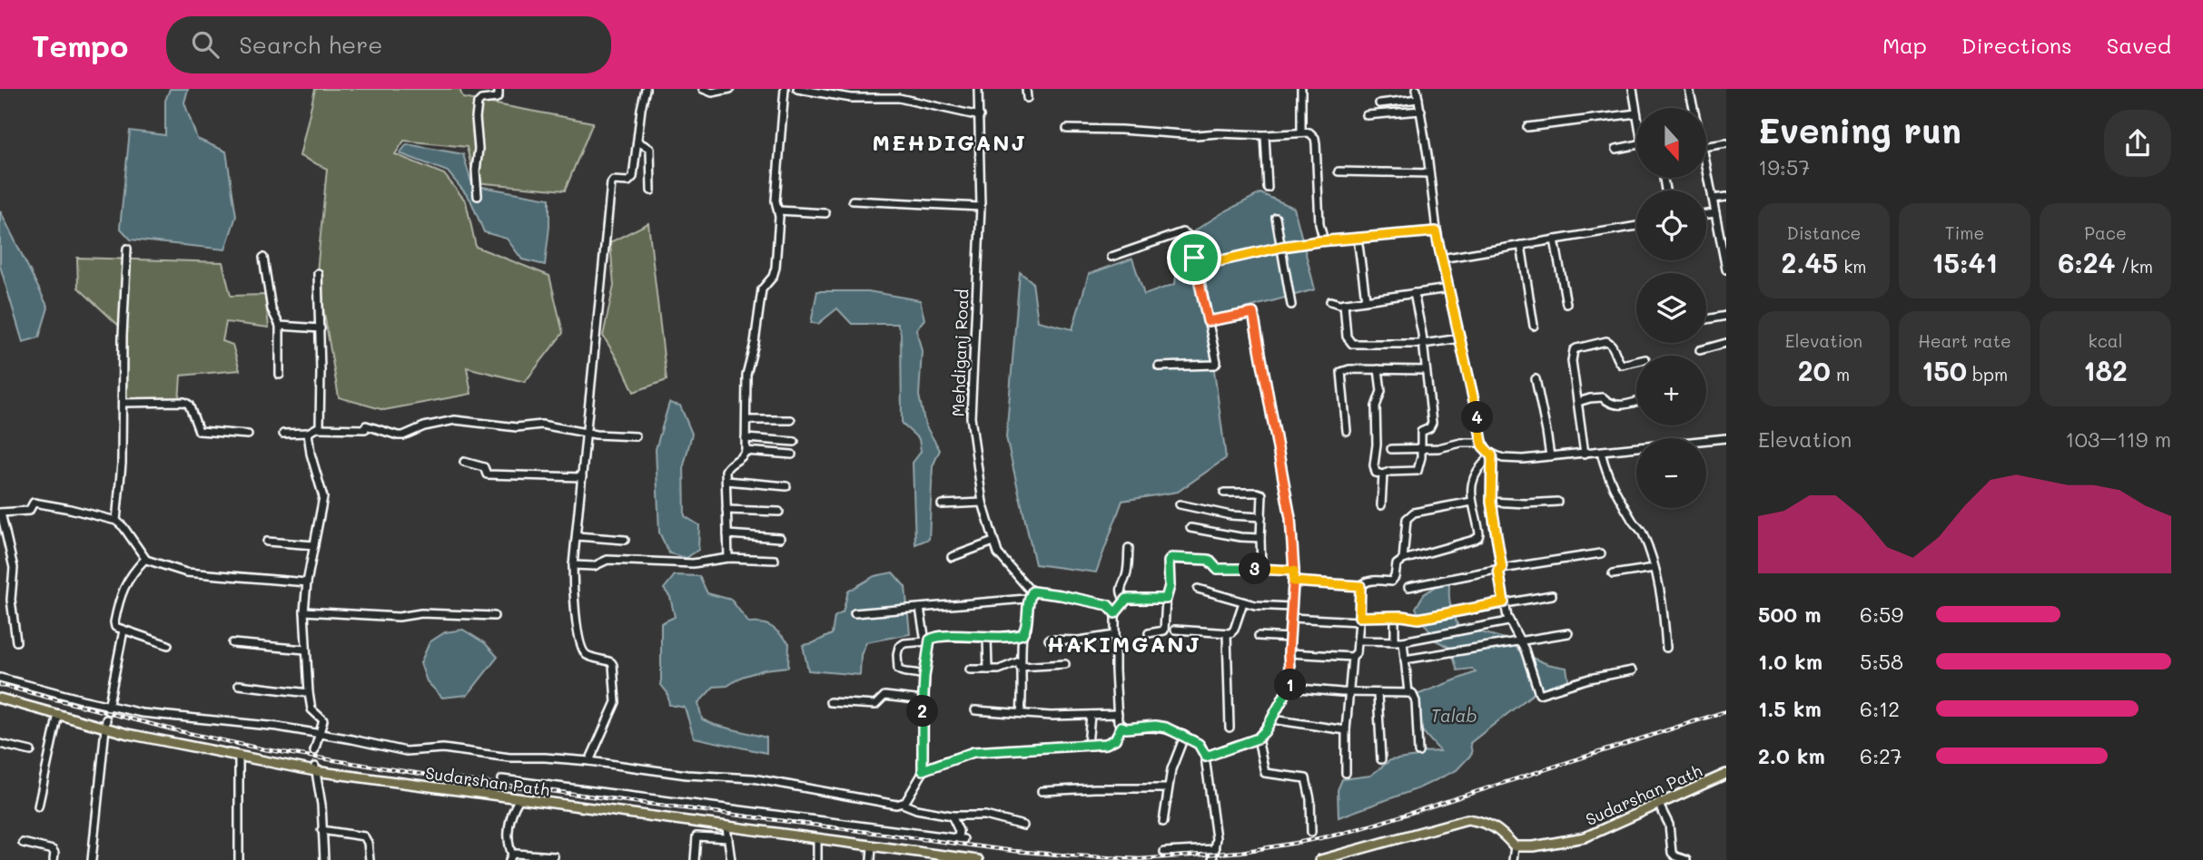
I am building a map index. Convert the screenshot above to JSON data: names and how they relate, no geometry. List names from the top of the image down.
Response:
{
  "streets": {
    "main road": ["Sudarshan Path"],
    "street": ["Mehdiganj Road"]
  },
  "districts": ["MEHDIGANJ", "HAKIMGANJ"],
  "water": ["Talab"],
  "north": "bottom",
  "page": {
    "header": "Tempo",
    "search": "Search here",
    "nav": ["Map", "Directions", "Saved"],
    "heading": ["Evening run", "19:57"],
    "map_buttons": ["+", "−"],
    "stats": [
      ["Distance", "2.45 km"],
      ["Time", "15:41"],
      ["Pace", "6:24 /km"],
      ["Elevation", "20 m"],
      ["Heart rate", "150 bpm"],
      ["kcal", "182"]
    ],
    "pins": [
      "4",
      "3",
      "1",
      "2"
    ],
    "chart": ["Elevation", "103–119 m"],
    "list": [
      {
        "name": "500 m",
        "note": "6:59"
      },
      {
        "name": "1.0 km",
        "note": "5:58"
      },
      {
        "name": "1.5 km",
        "note": "6:12"
      },
      {
        "name": "2.0 km",
        "note": "6:27"
      }
    ]
  }
}
